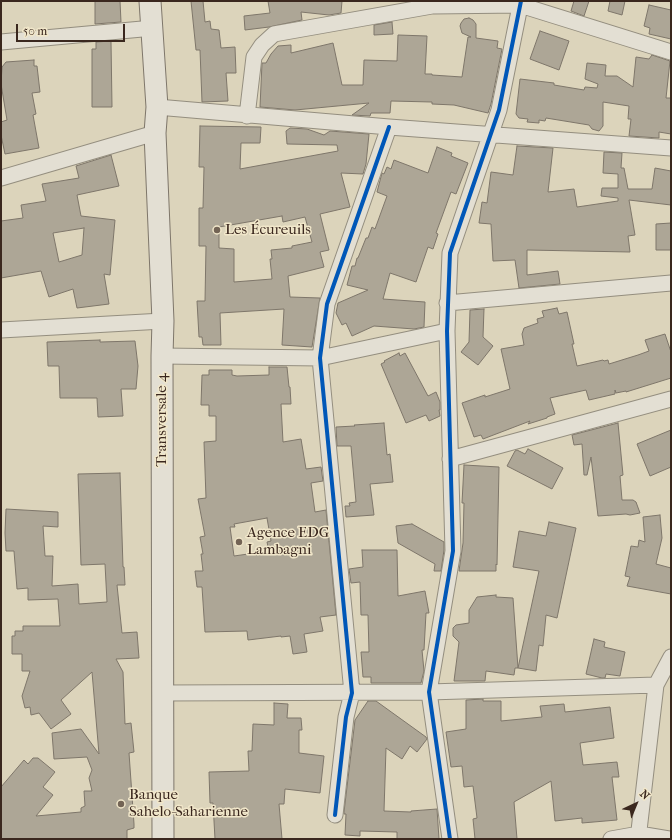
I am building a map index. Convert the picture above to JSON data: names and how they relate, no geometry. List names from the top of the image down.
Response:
{
  "streets": {
    "main road": ["Transversale 4"]
  },
  "places": ["Les Écureuils", "Agence EDG Lambagni", "Banque Sahelo-Saharienne"],
  "scale_bar": "50 m",
  "north": "top right"
}
